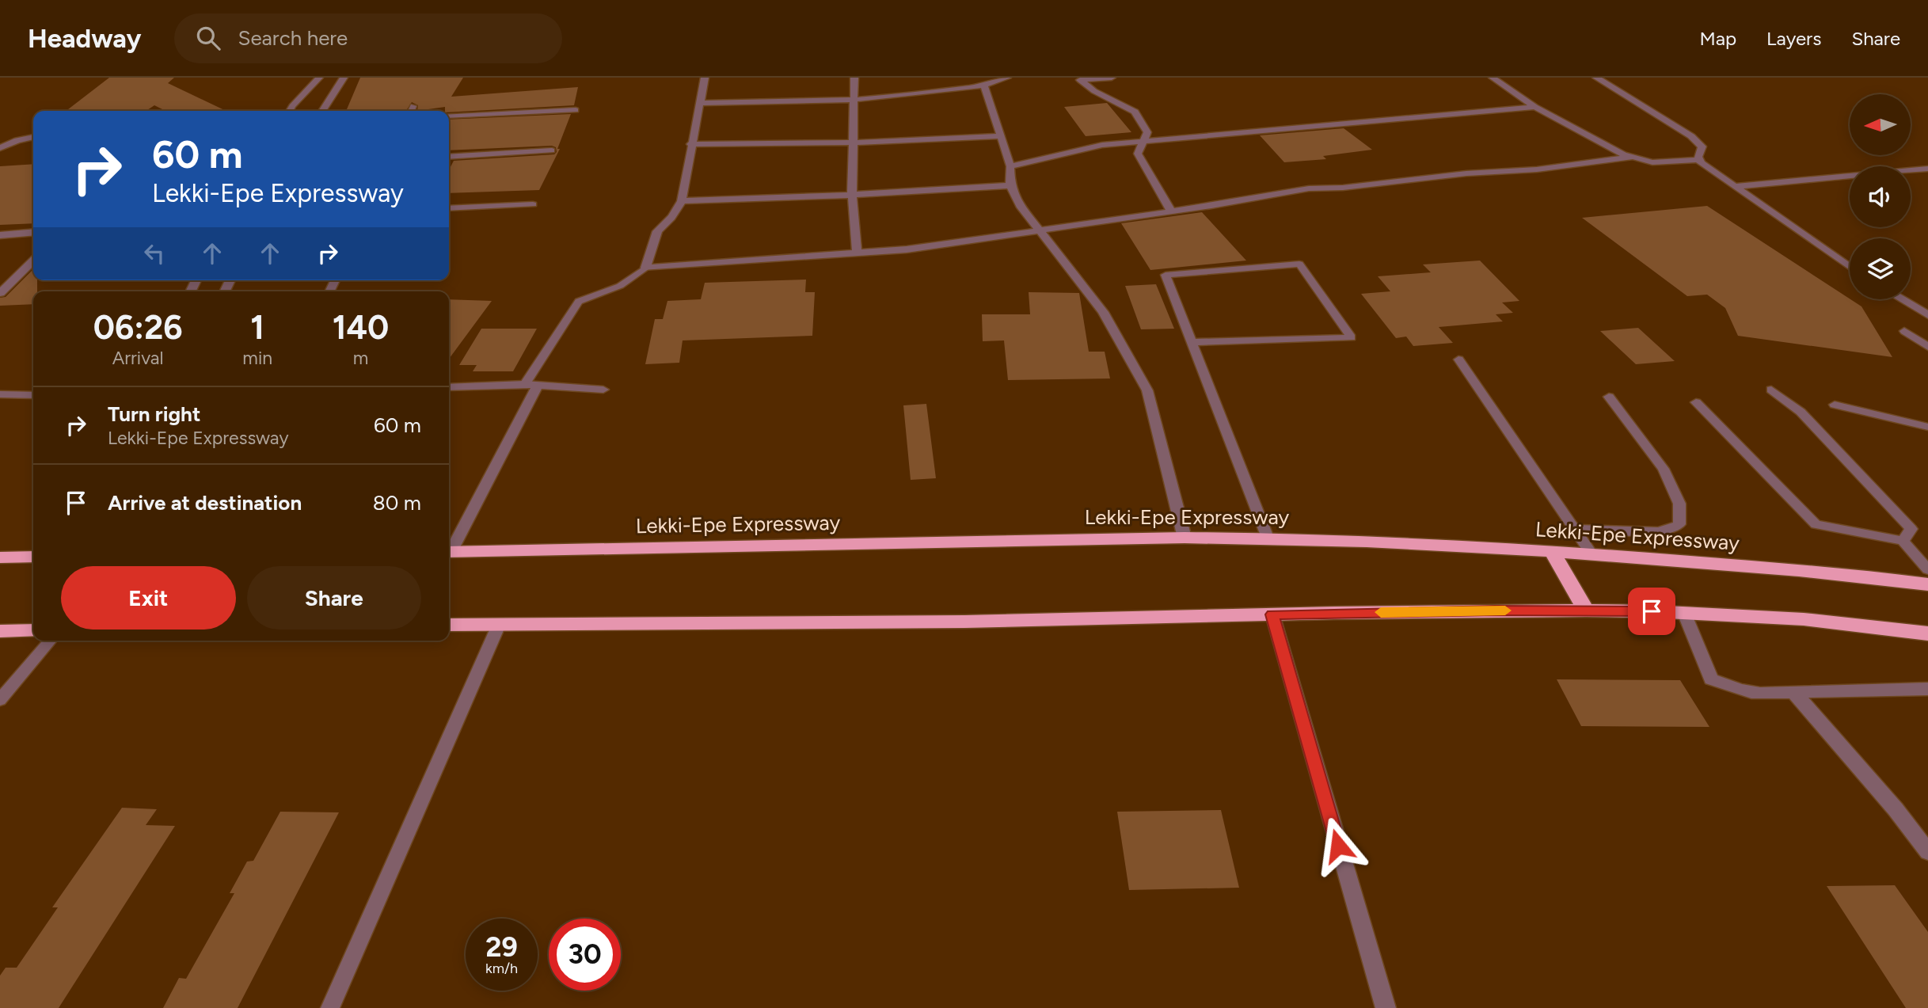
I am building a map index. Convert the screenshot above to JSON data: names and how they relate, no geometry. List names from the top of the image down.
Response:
{
  "streets": {
    "highway": ["Lekki-Epe Expressway"]
  },
  "north": "left",
  "page": {
    "header": "Headway",
    "search": "Search here",
    "nav": ["Map", "Layers", "Share"],
    "turn": ["60 m", "Lekki-Epe Expressway"],
    "eta": [
      "06:26",
      "Arrival",
      "1",
      "min",
      "140",
      "m"
    ],
    "list": [
      {
        "name": "Turn right",
        "note": "Lekki-Epe Expressway",
        "value": "60 m"
      },
      {
        "name": "Arrive at destination",
        "value": "80 m"
      }
    ],
    "buttons": ["Exit", "Share"],
    "speed": "29 km/h",
    "limit": "30"
  }
}
